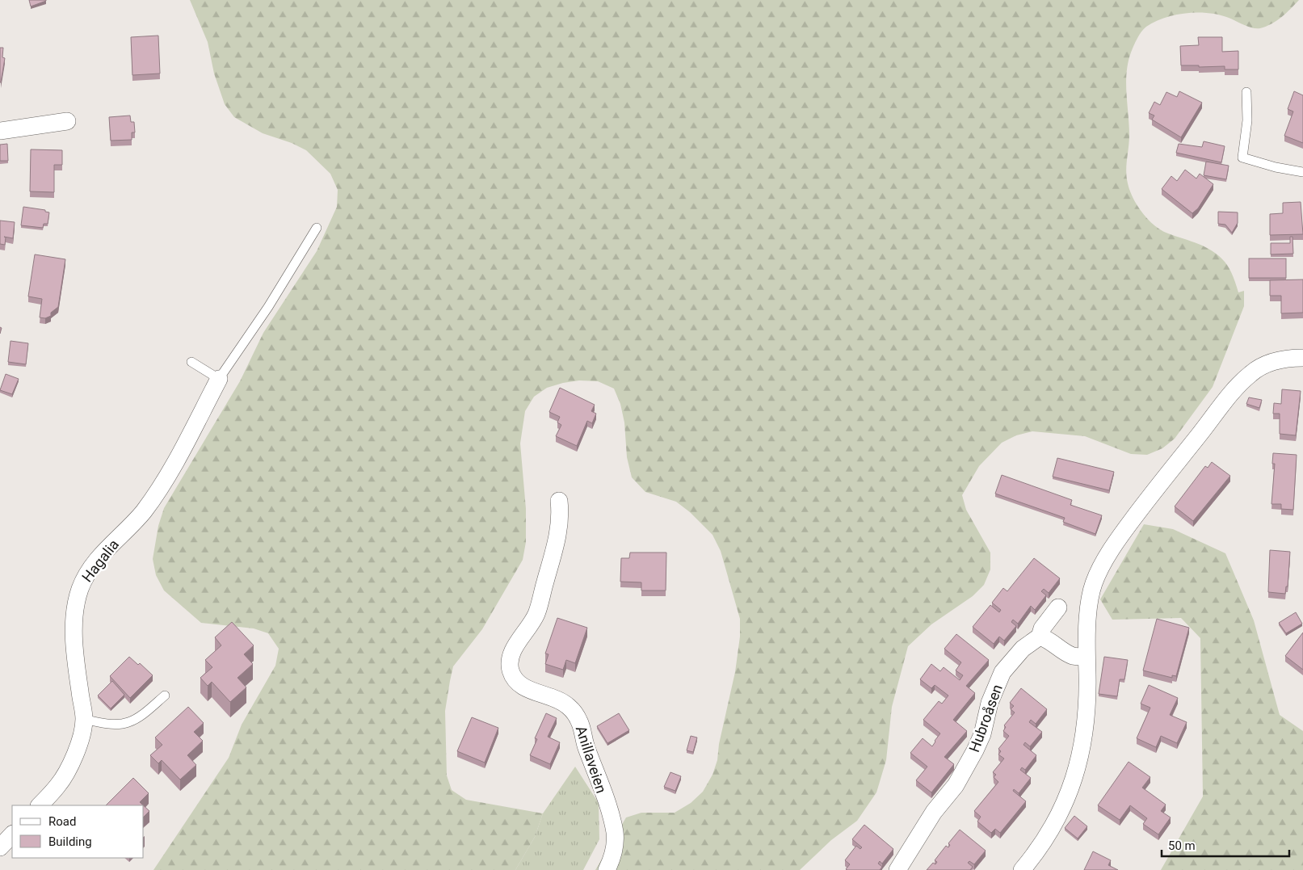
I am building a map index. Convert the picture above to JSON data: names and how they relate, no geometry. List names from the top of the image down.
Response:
{
  "streets": {
    "street": ["Hagalia", "Hubroåsen", "Anillaveien"]
  },
  "legend": ["Road", "Building"],
  "scale_bar": "50 m"
}
